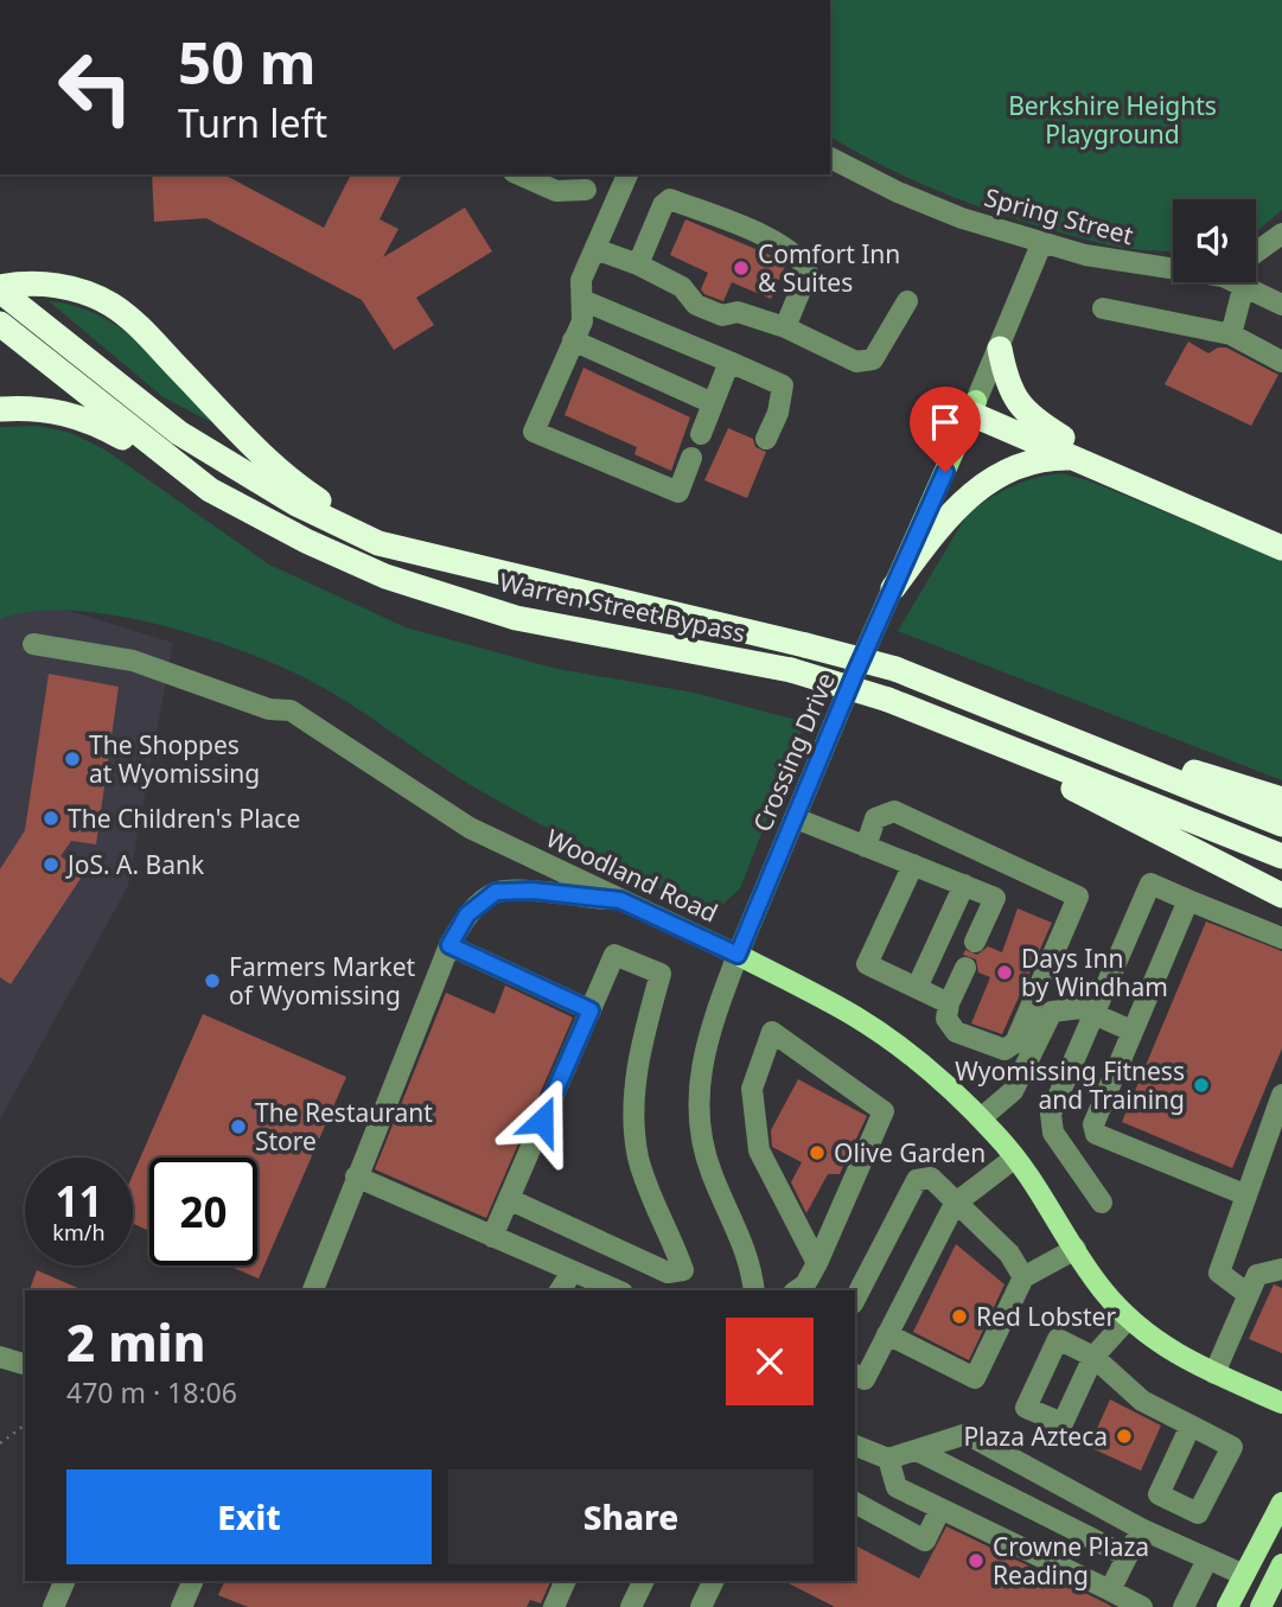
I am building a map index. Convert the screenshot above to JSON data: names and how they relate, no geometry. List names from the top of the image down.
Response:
{
  "streets": {
    "highway": ["Warren Street Bypass"],
    "main road": ["Crossing Drive", "Woodland Road"],
    "street": ["Spring Street"]
  },
  "crossings": [
    ["Spring Street", "Crossing Drive"],
    ["Crossing Drive", "Woodland Road"]
  ],
  "parks": ["Berkshire Heights Playground"],
  "places": [
    "Comfort Inn & Suites",
    "The Shoppes at Wyomissing",
    "The Children's Place",
    "JoS. A. Bank",
    "Days Inn by Windham",
    "Farmers Market of Wyomissing",
    "Wyomissing Fitness and Training",
    "The Restaurant Store",
    "Olive Garden",
    "Red Lobster",
    "Plaza Azteca",
    "Crowne Plaza Reading"
  ],
  "page": {
    "turn": ["50 m", "Turn left"],
    "speed": "11 km/h",
    "limit": "20",
    "heading": ["2 min", "470 m · 18:06"],
    "buttons": ["Exit", "Share"]
  }
}
